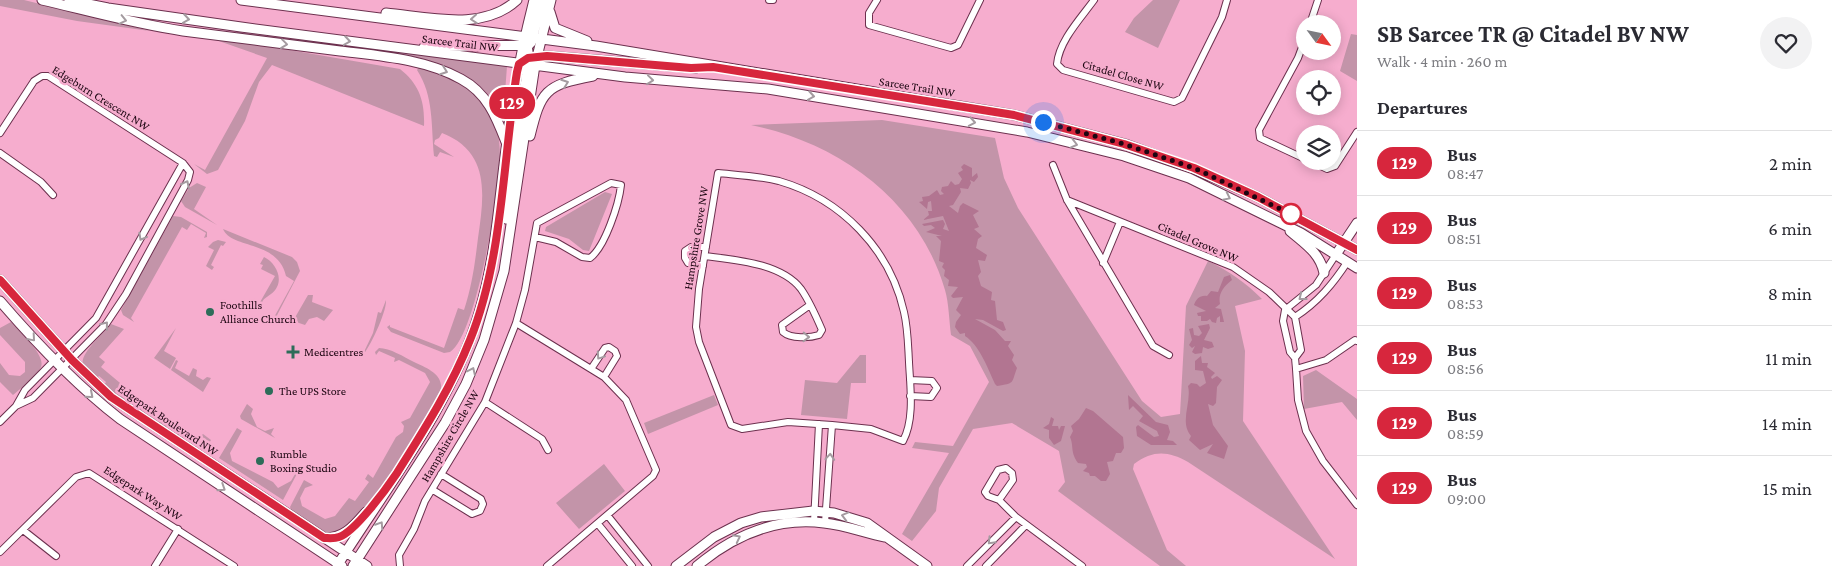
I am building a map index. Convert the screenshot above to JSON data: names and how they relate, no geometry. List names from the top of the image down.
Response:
{
  "streets": {
    "main road": ["Sarcee Trail NW", "Edgepark Boulevard NW"],
    "street": [
      "Citadel Close NW",
      "Edgeburn Crescent NW",
      "Hampshire Grove NW",
      "Citadel Grove NW",
      "Hampshire Circle NW",
      "Edgepark Way NW"
    ]
  },
  "places": {
    "other": ["Foothills Alliance Church", "The UPS Store", "Rumble Boxing Studio"],
    "health": ["Medicentres"]
  },
  "lines": ["bus line 129"],
  "north": "bottom right",
  "page": {
    "on_map": "129",
    "heading": [
      ["SB Sarcee TR @ Citadel BV NW", "Walk · 4 min · 260 m"],
      "Departures"
    ],
    "list": [
      {
        "mark": "129",
        "name": "Bus",
        "note": "08:47",
        "value": "2 min"
      },
      {
        "mark": "129",
        "name": "Bus",
        "note": "08:51",
        "value": "6 min"
      },
      {
        "mark": "129",
        "name": "Bus",
        "note": "08:53",
        "value": "8 min"
      },
      {
        "mark": "129",
        "name": "Bus",
        "note": "08:56",
        "value": "11 min"
      },
      {
        "mark": "129",
        "name": "Bus",
        "note": "08:59",
        "value": "14 min"
      },
      {
        "mark": "129",
        "name": "Bus",
        "note": "09:00",
        "value": "15 min"
      }
    ]
  }
}
